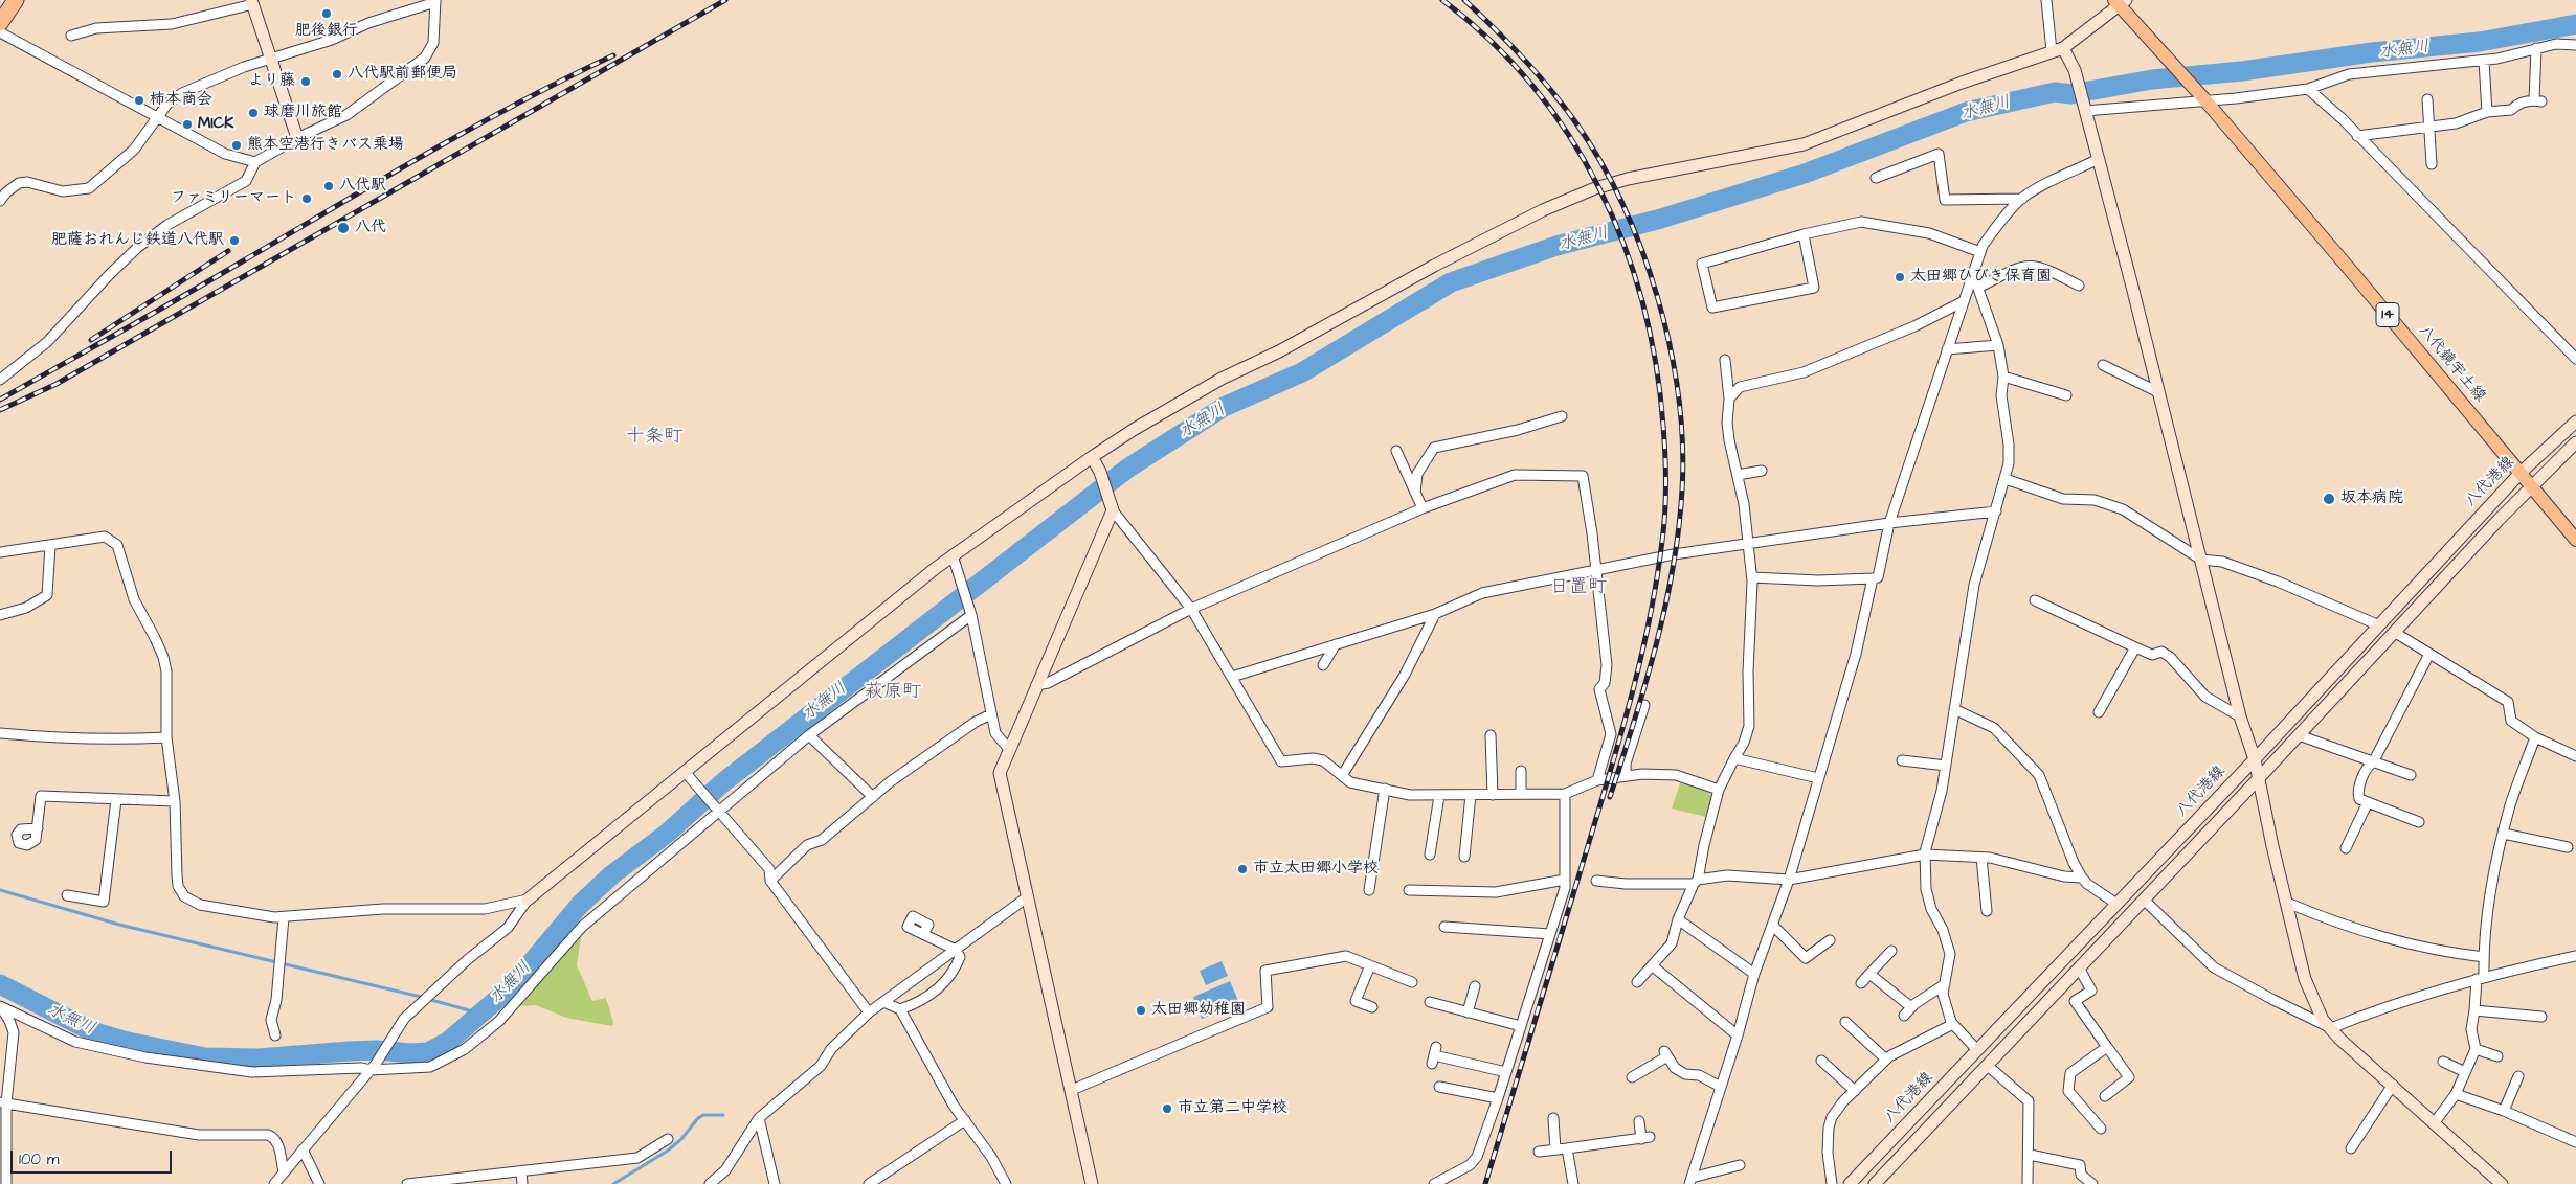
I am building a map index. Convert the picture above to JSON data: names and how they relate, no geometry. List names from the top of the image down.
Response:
{
  "streets": {
    "main road": ["14", "八代鏡宇土線"],
    "street": ["八代港線"]
  },
  "crossings": [
    ["14", "八代鏡宇土線"],
    ["八代鏡宇土線", "八代港線"]
  ],
  "districts": ["十条町", "日置町", "萩原町"],
  "water": ["水無川"],
  "places": [
    "肥後銀行",
    "八代駅前郵便局",
    "より藤",
    "柿本商会",
    "球磨川旅館",
    "MICK",
    "熊本空港行きバス乗場",
    "八代駅",
    "ファミリーマート",
    "八代",
    "肥薩おれんじ鉄道八代駅",
    "太田郷ひびき保育園",
    "坂本病院",
    "市立太田郷小学校",
    "太田郷幼稚園",
    "市立第二中学校"
  ],
  "scale_bar": "100 m"
}
